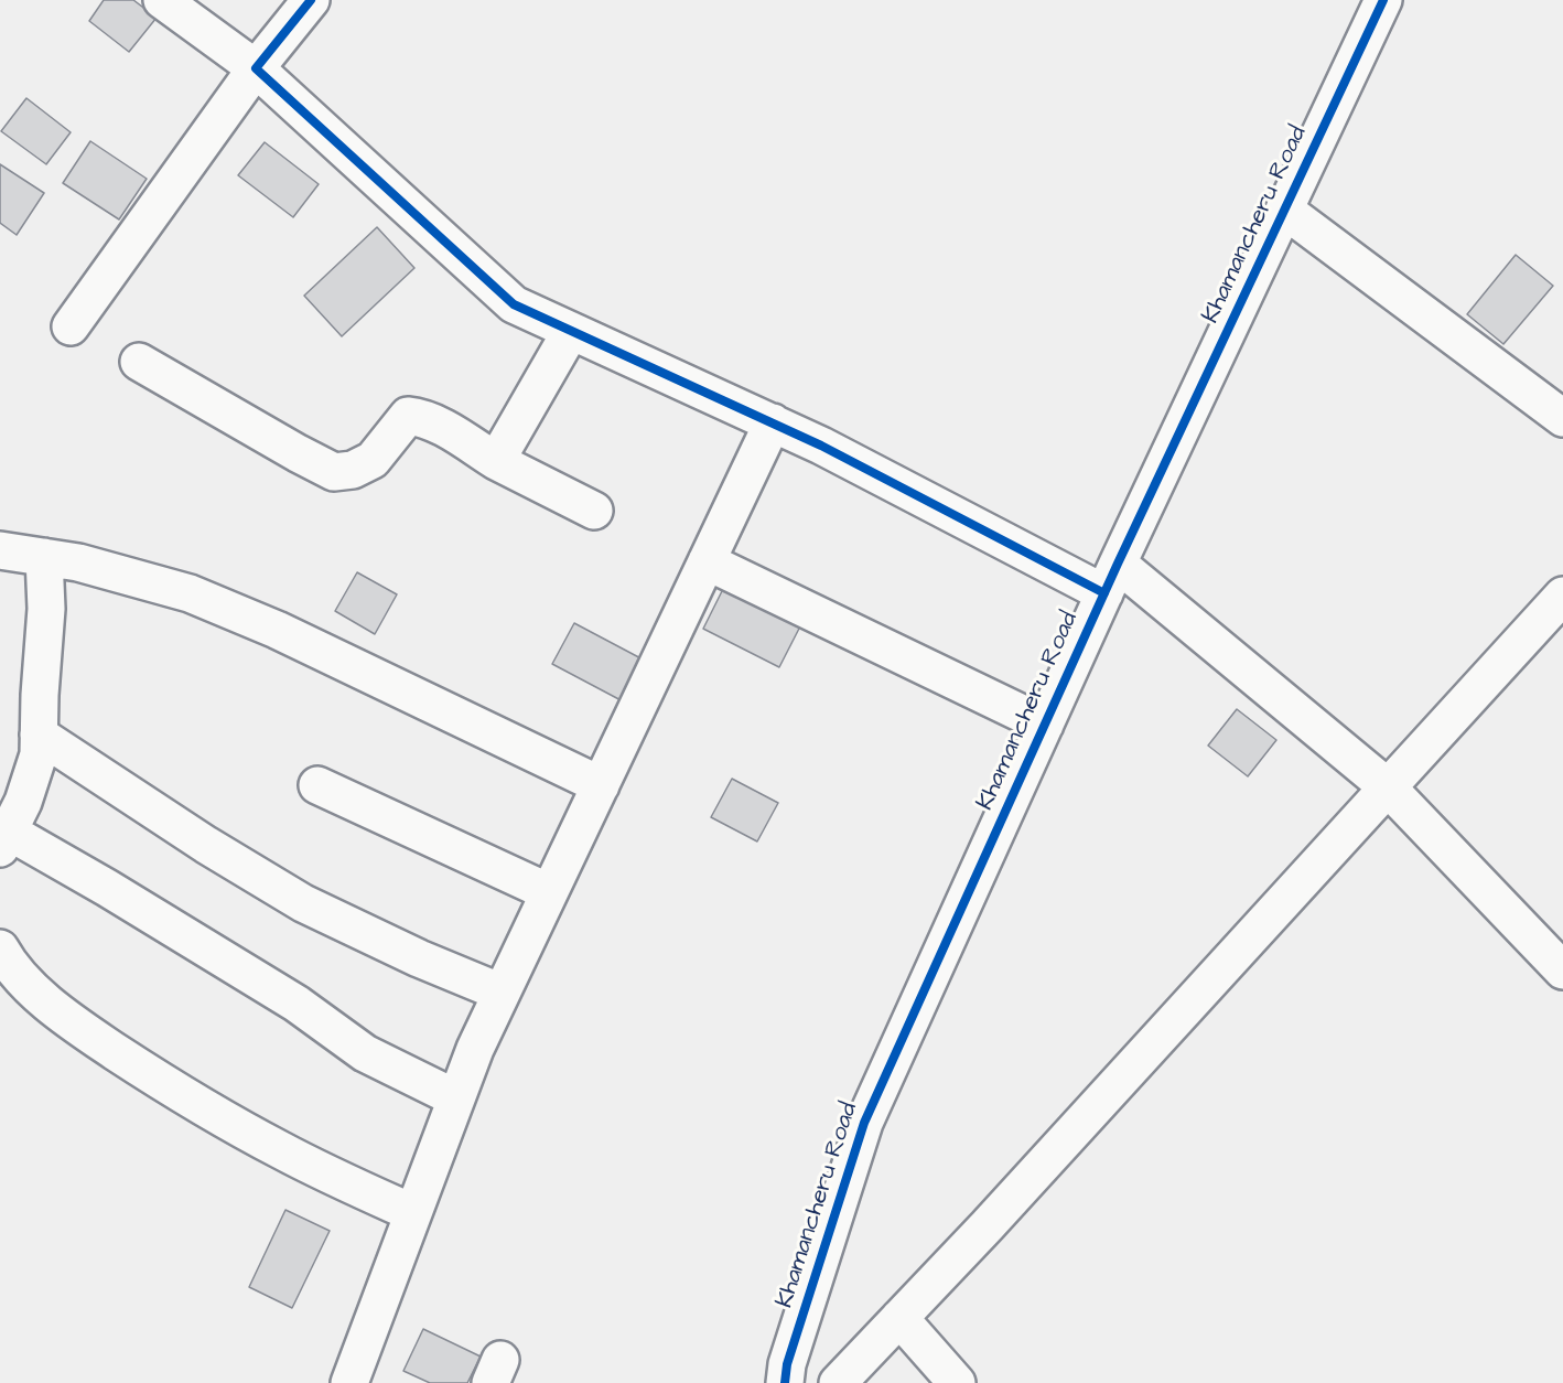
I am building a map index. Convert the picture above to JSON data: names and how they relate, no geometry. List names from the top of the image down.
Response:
{
  "streets": {
    "street": ["Khamancheru Road"]
  }
}
